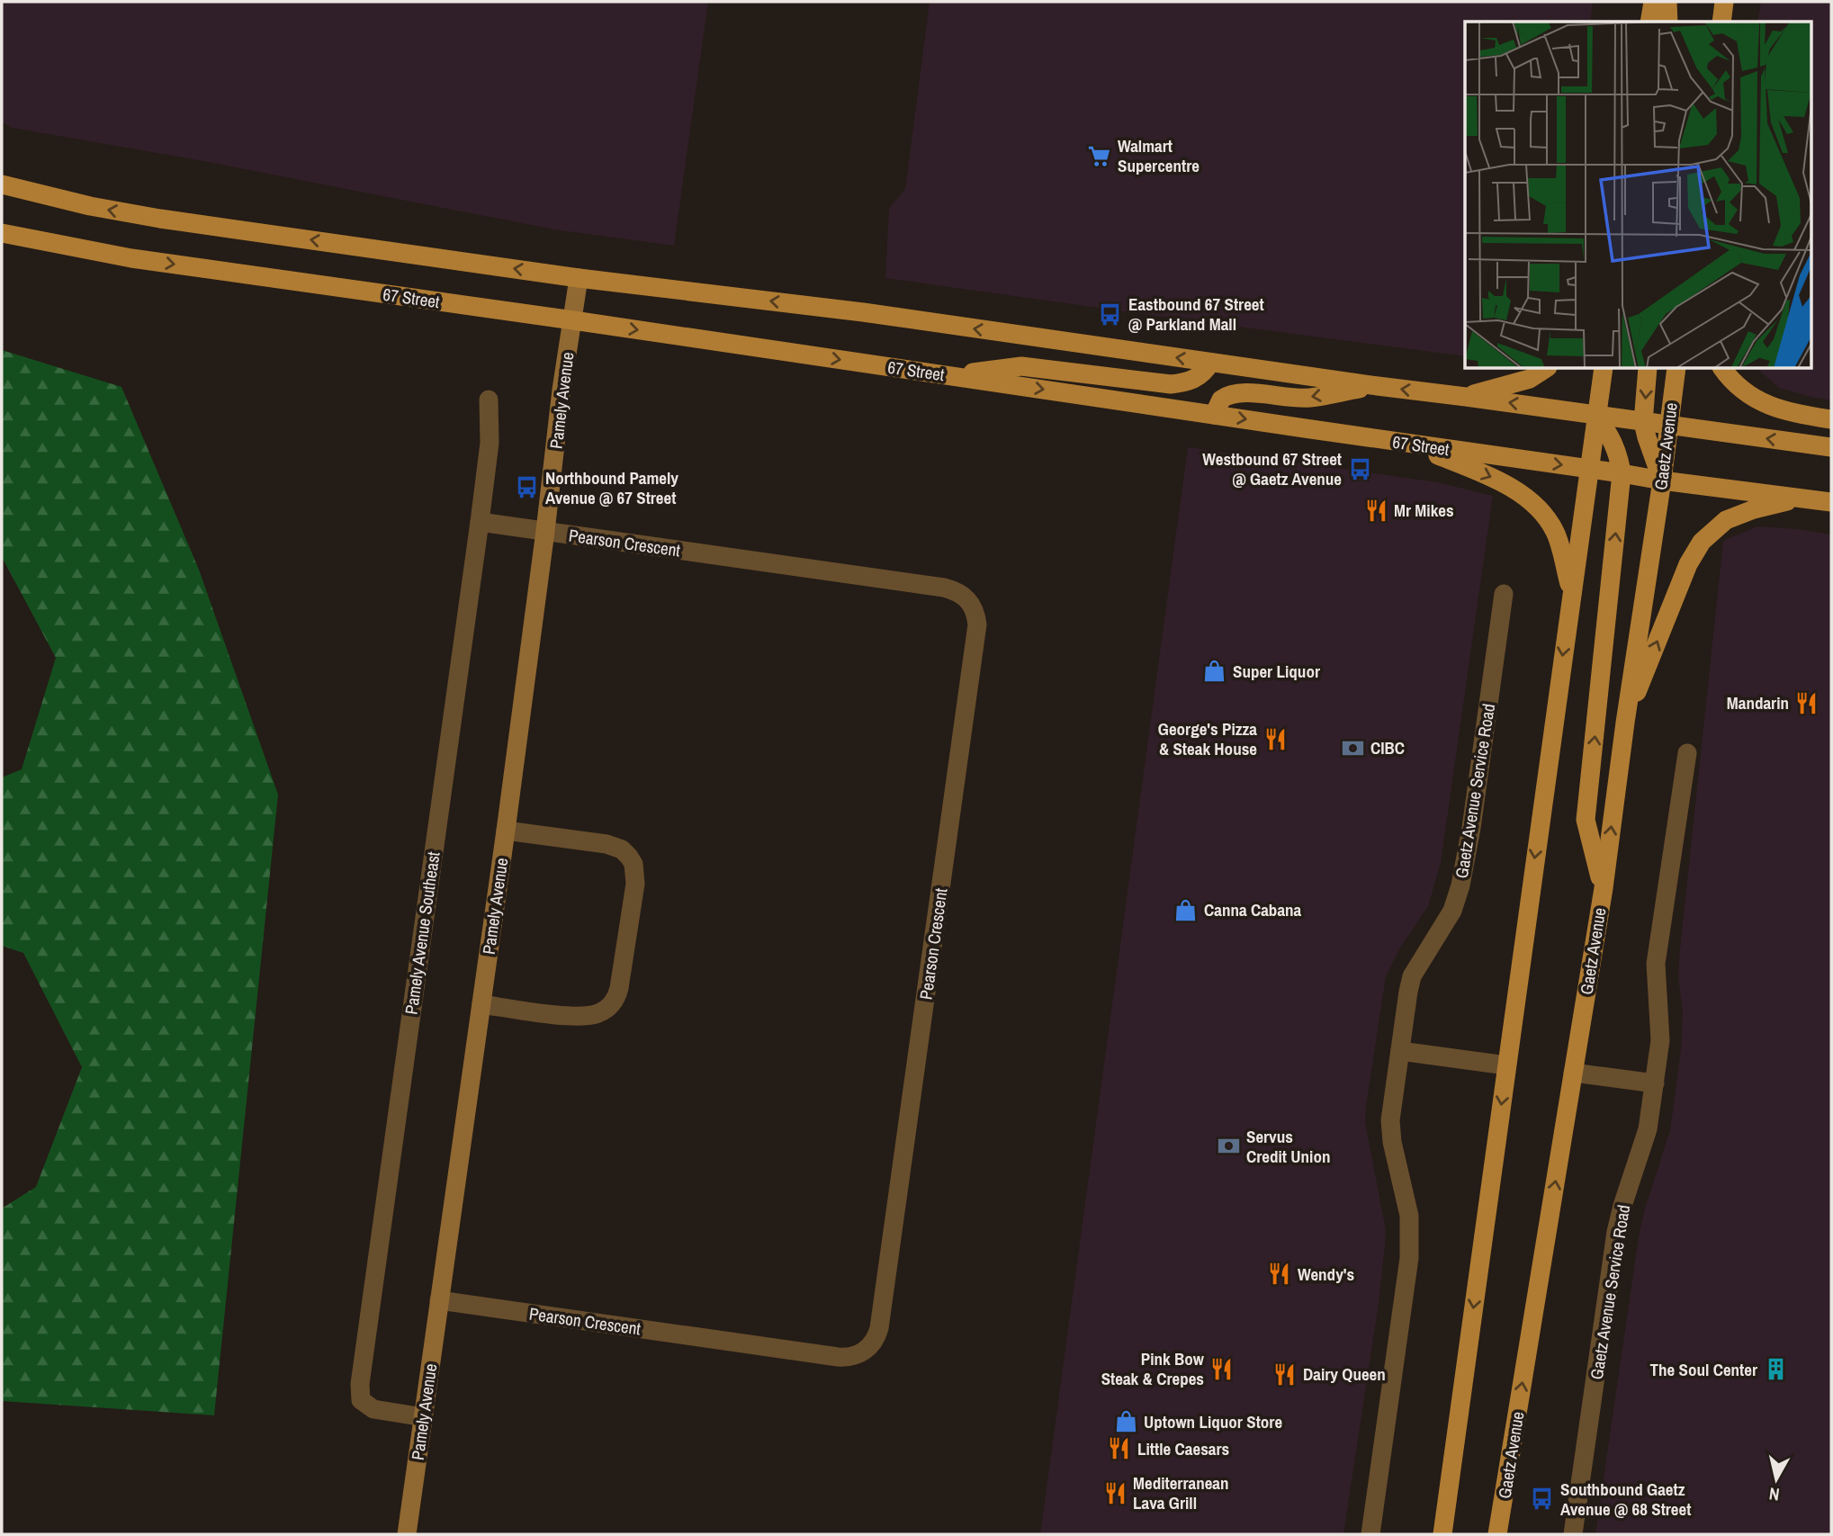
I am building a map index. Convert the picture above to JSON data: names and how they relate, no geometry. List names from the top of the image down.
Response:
{
  "streets": {
    "main road": ["67 Street", "Gaetz Avenue"],
    "street": [
      "Pamely Avenue",
      "Pearson Crescent",
      "Gaetz Avenue Service Road",
      "Pamely Avenue Southeast"
    ]
  },
  "crossings": [
    ["67 Street", "Pamely Avenue"],
    ["67 Street", "Gaetz Avenue"],
    ["Pamely Avenue", "Pearson Crescent"],
    ["Pamely Avenue", "Pamely Avenue Southeast"],
    ["Pearson Crescent", "Pamely Avenue Southeast"]
  ],
  "places": {
    "supermarket": ["Walmart Supercentre"],
    "bus stop": [
      "Eastbound 67 Street @ Parkland Mall",
      "Westbound 67 Street @ Gaetz Avenue",
      "Northbound Pamely Avenue @ 67 Street",
      "Southbound Gaetz Avenue @ 68 Street"
    ],
    "restaurant": [
      "Mr Mikes",
      "Mandarin",
      "George's Pizza & Steak House",
      "Wendy's",
      "Pink Bow Steak & Crepes",
      "Dairy Queen",
      "Little Caesars",
      "Mediterranean Lava Grill"
    ],
    "shop": ["Super Liquor", "Canna Cabana", "Uptown Liquor Store"],
    "bank": ["CIBC", "Servus Credit Union"],
    "building": ["The Soul Center"]
  },
  "north": "bottom"
}
